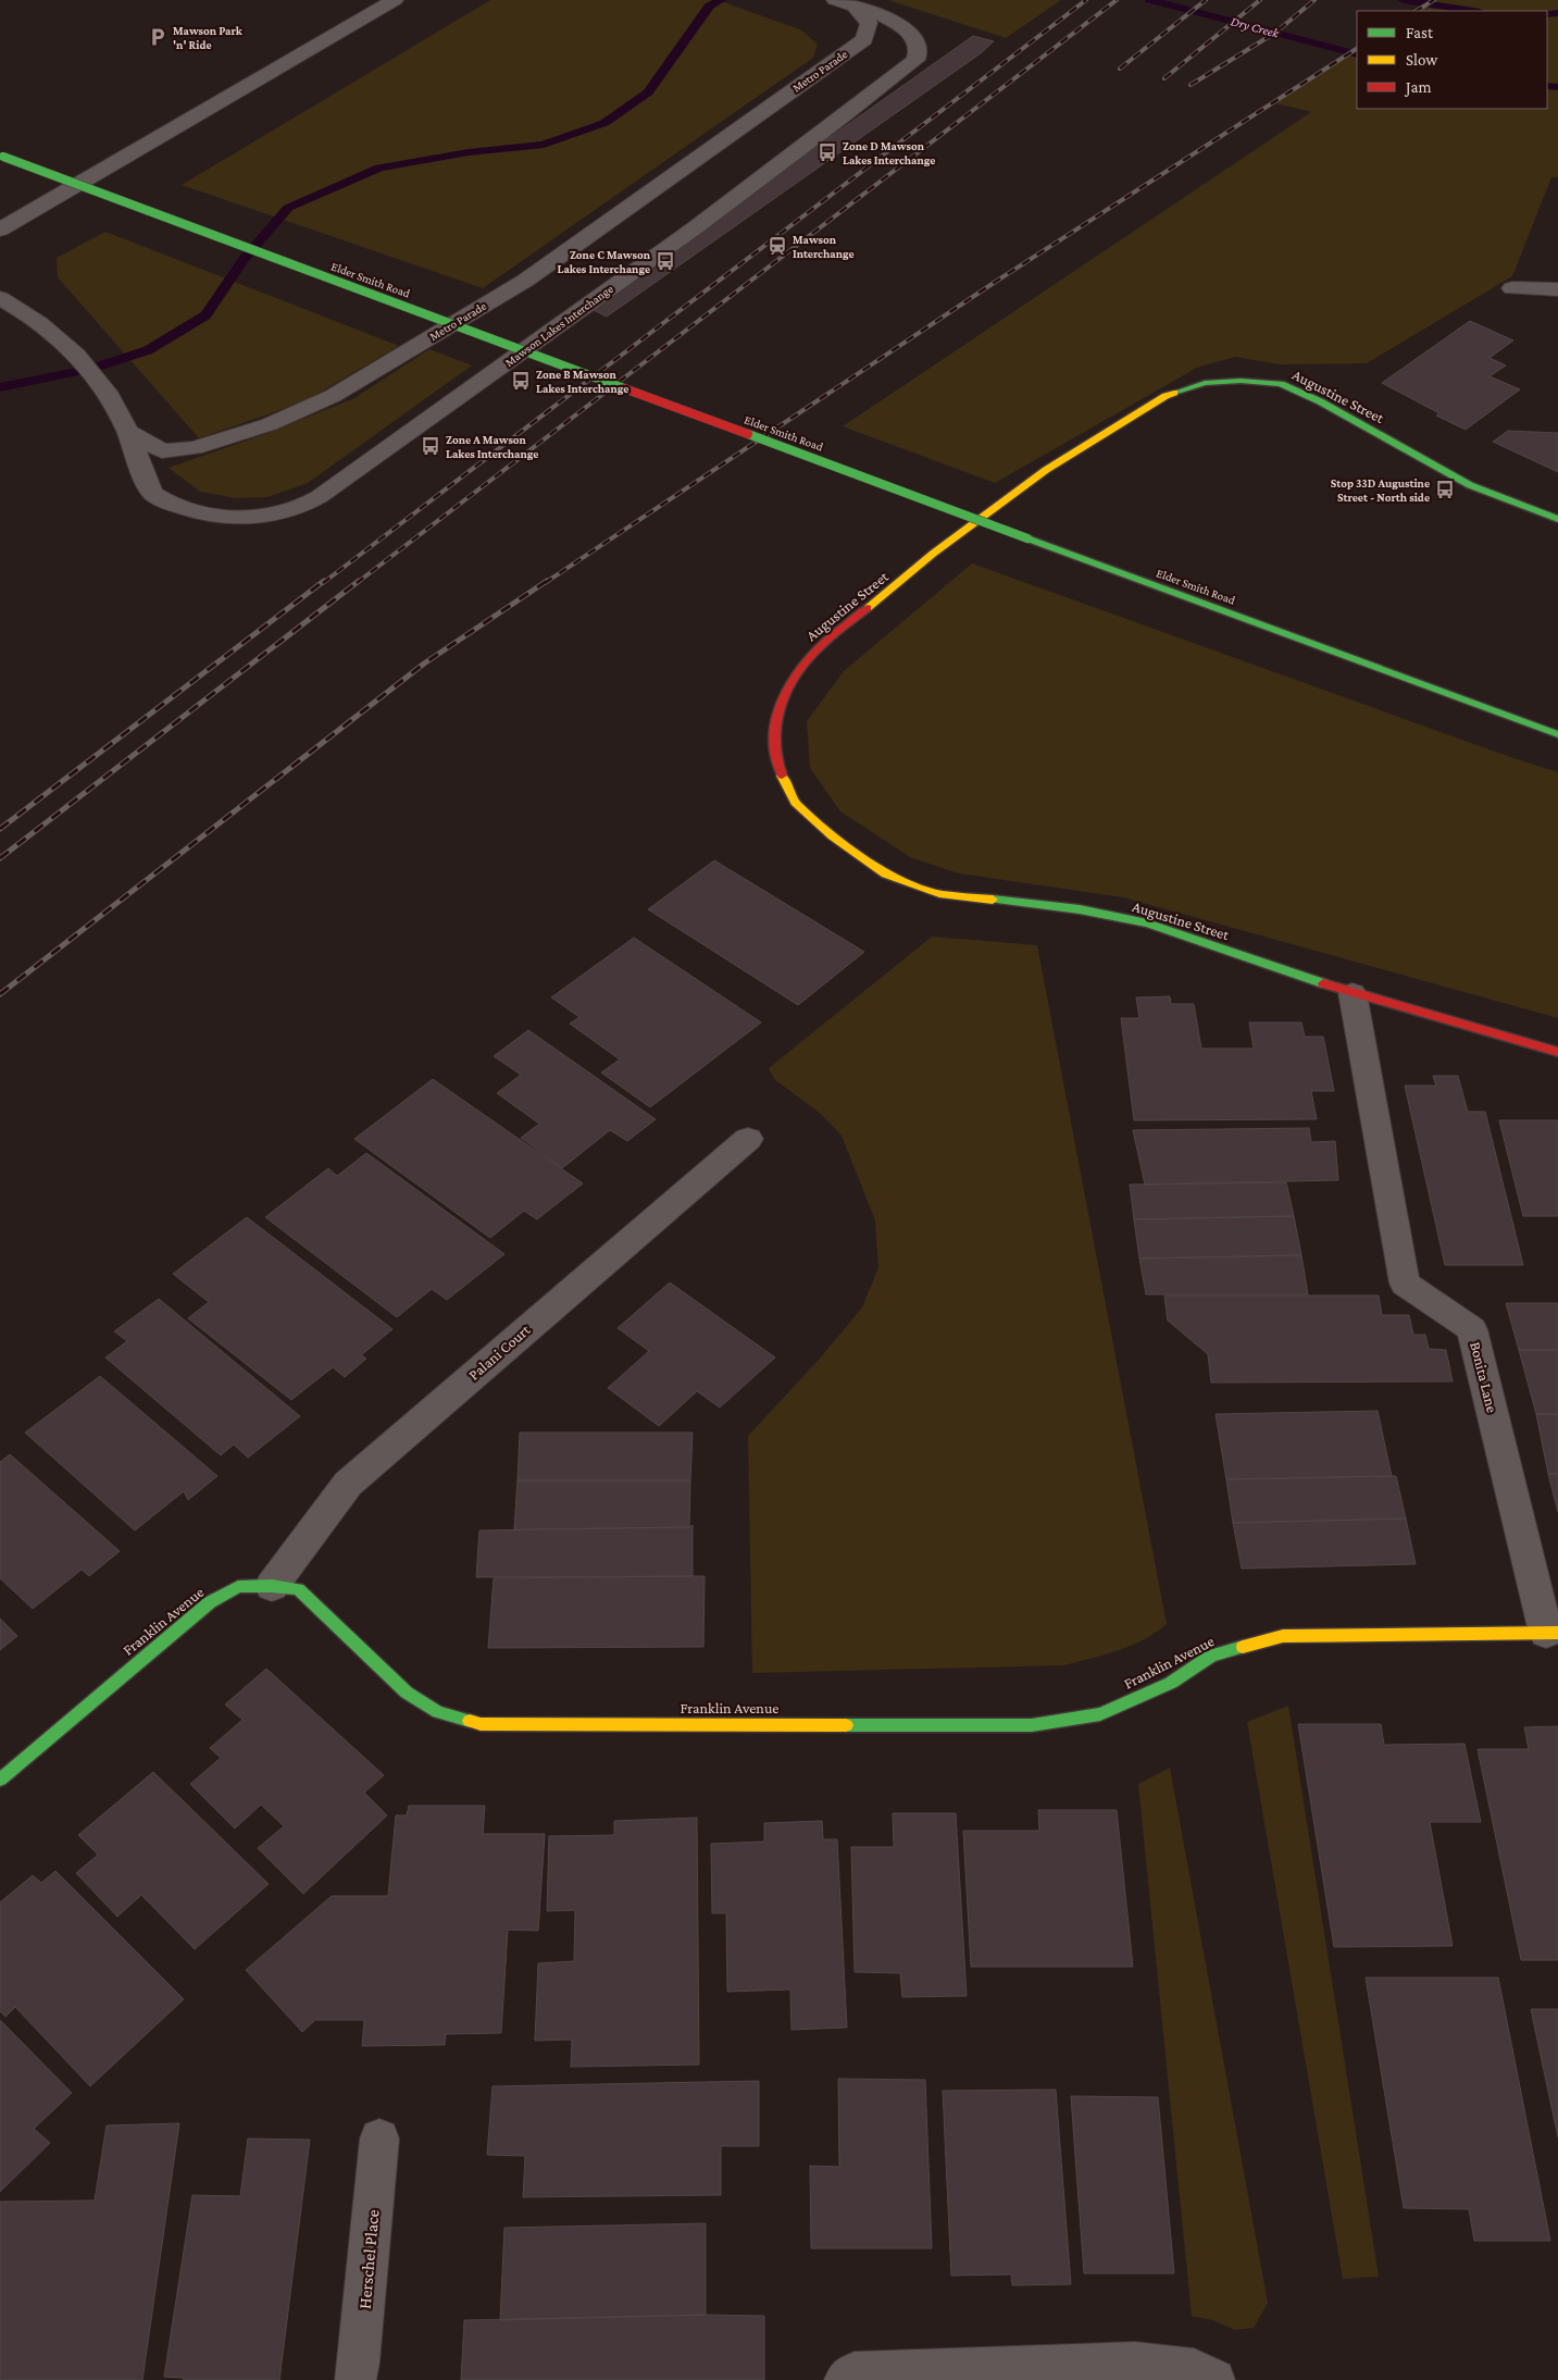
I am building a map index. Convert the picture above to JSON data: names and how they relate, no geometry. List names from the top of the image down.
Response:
{
  "streets": {
    "street": [
      "Metro Parade",
      "Elder Smith Road",
      "Mawson Lakes Interchange",
      "Augustine Street",
      "Palani Court",
      "Bonita Lane",
      "Franklin Avenue",
      "Herschel Place"
    ]
  },
  "crossings": [
    ["Metro Parade", "Mawson Lakes Interchange"],
    ["Augustine Street", "Bonita Lane"],
    ["Palani Court", "Franklin Avenue"],
    ["Bonita Lane", "Franklin Avenue"]
  ],
  "water": ["Dry Creek"],
  "places": {
    "parking": ["Mawson Park 'n' Ride"],
    "bus stop": [
      "Zone D Mawson Lakes Interchange",
      "Zone C Mawson Lakes Interchange",
      "Zone B Mawson Lakes Interchange",
      "Zone A Mawson Lakes Interchange",
      "Stop 33D Augustine Street - North side"
    ],
    "station": ["Mawson Interchange"]
  },
  "legend": ["Fast", "Slow", "Jam"]
}
